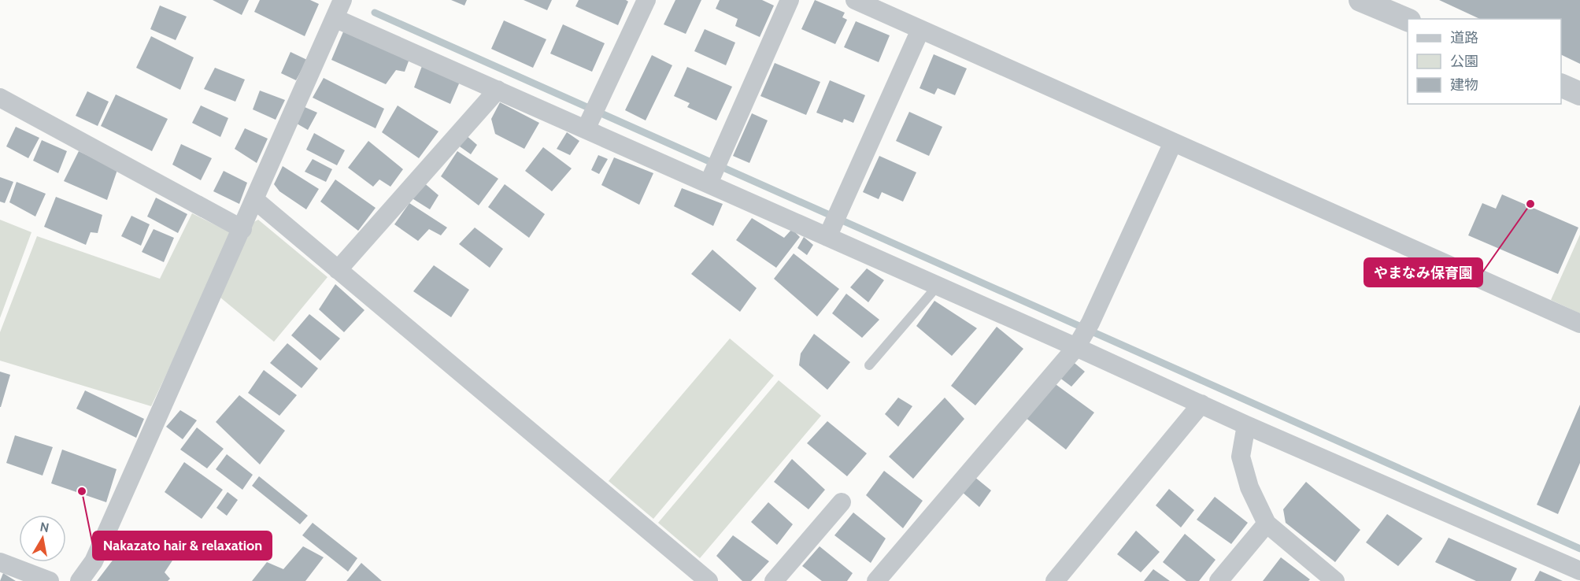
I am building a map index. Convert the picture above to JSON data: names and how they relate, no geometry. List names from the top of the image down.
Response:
{
  "places": ["やまなみ保育園", "Nakazato hair & relaxation"],
  "legend": ["道路", "公園", "建物"],
  "north": "top"
}
